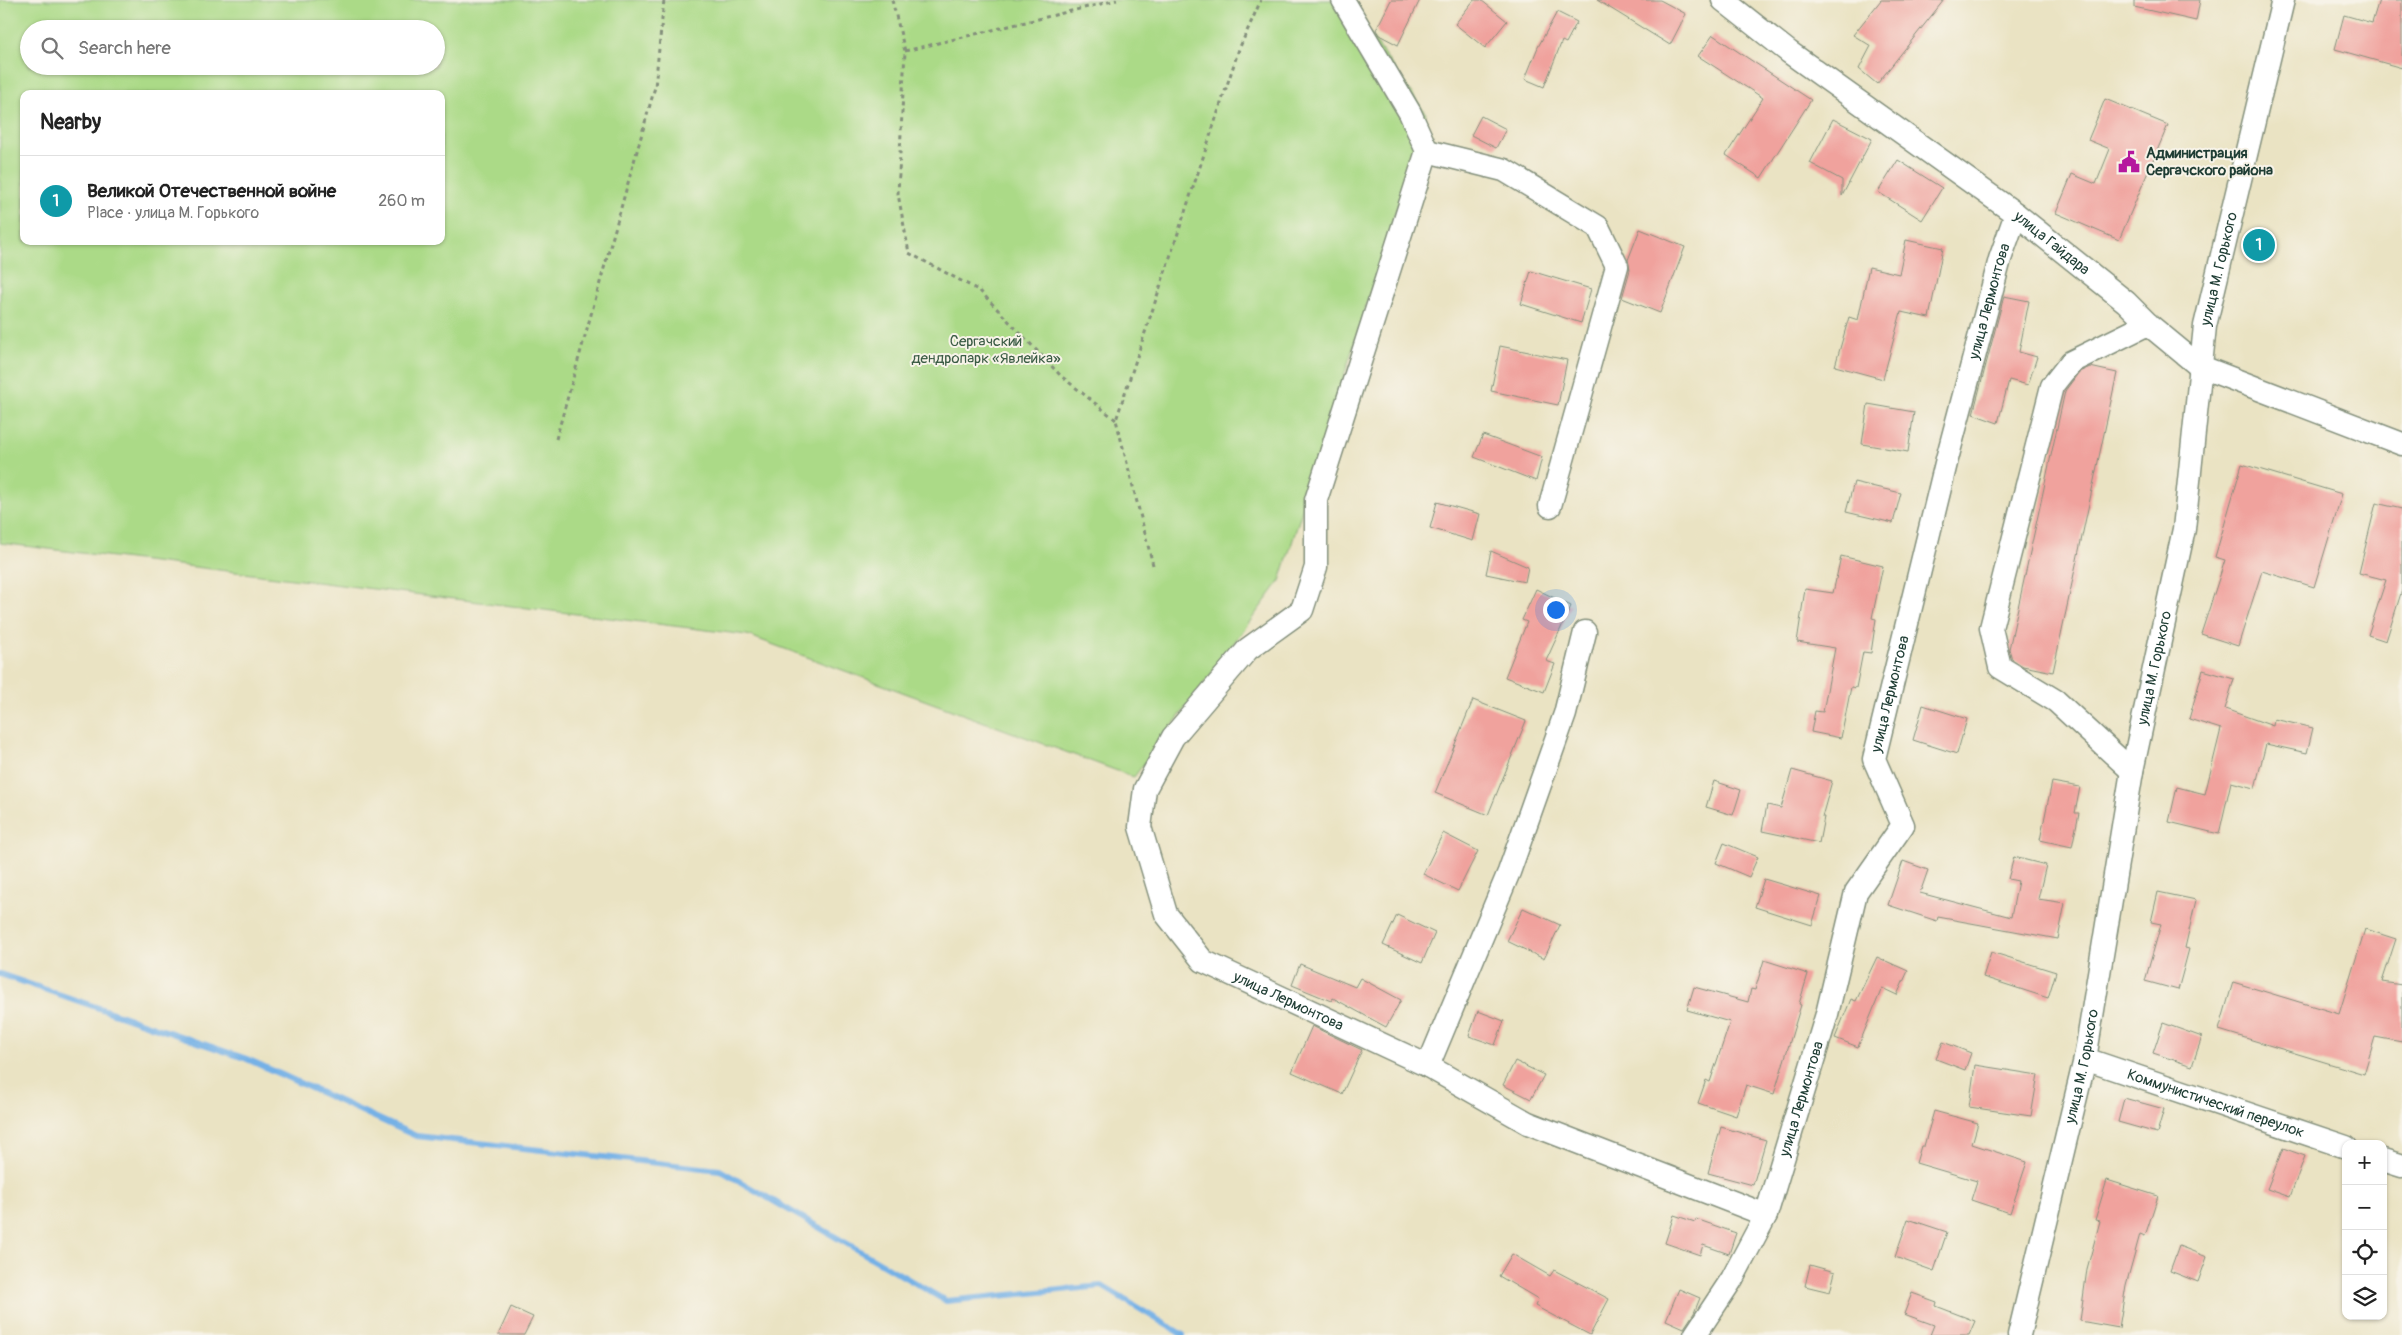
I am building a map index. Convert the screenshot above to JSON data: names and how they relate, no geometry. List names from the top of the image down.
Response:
{
  "streets": {
    "street": [
      "улица Гайдара",
      "улица М. Горького",
      "улица Лермонтова",
      "Коммунистический переулок"
    ]
  },
  "crossings": [
    ["улица Гайдара", "улица М. Горького"],
    ["улица Гайдара", "улица Лермонтова"],
    ["улица М. Горького", "Коммунистический переулок"]
  ],
  "parks": ["Сергачский дендропарк «Явлейка»"],
  "places": {
    "public building": ["Администрация Сергачского района"]
  },
  "page": {
    "search": "Search here",
    "heading": "Nearby",
    "list": [
      {
        "mark": "1",
        "name": "Великой Отечественной войне",
        "note": "Place · улица М. Горького",
        "value": "260 m"
      }
    ],
    "pins": "1",
    "map_buttons": ["+", "−"]
  }
}
